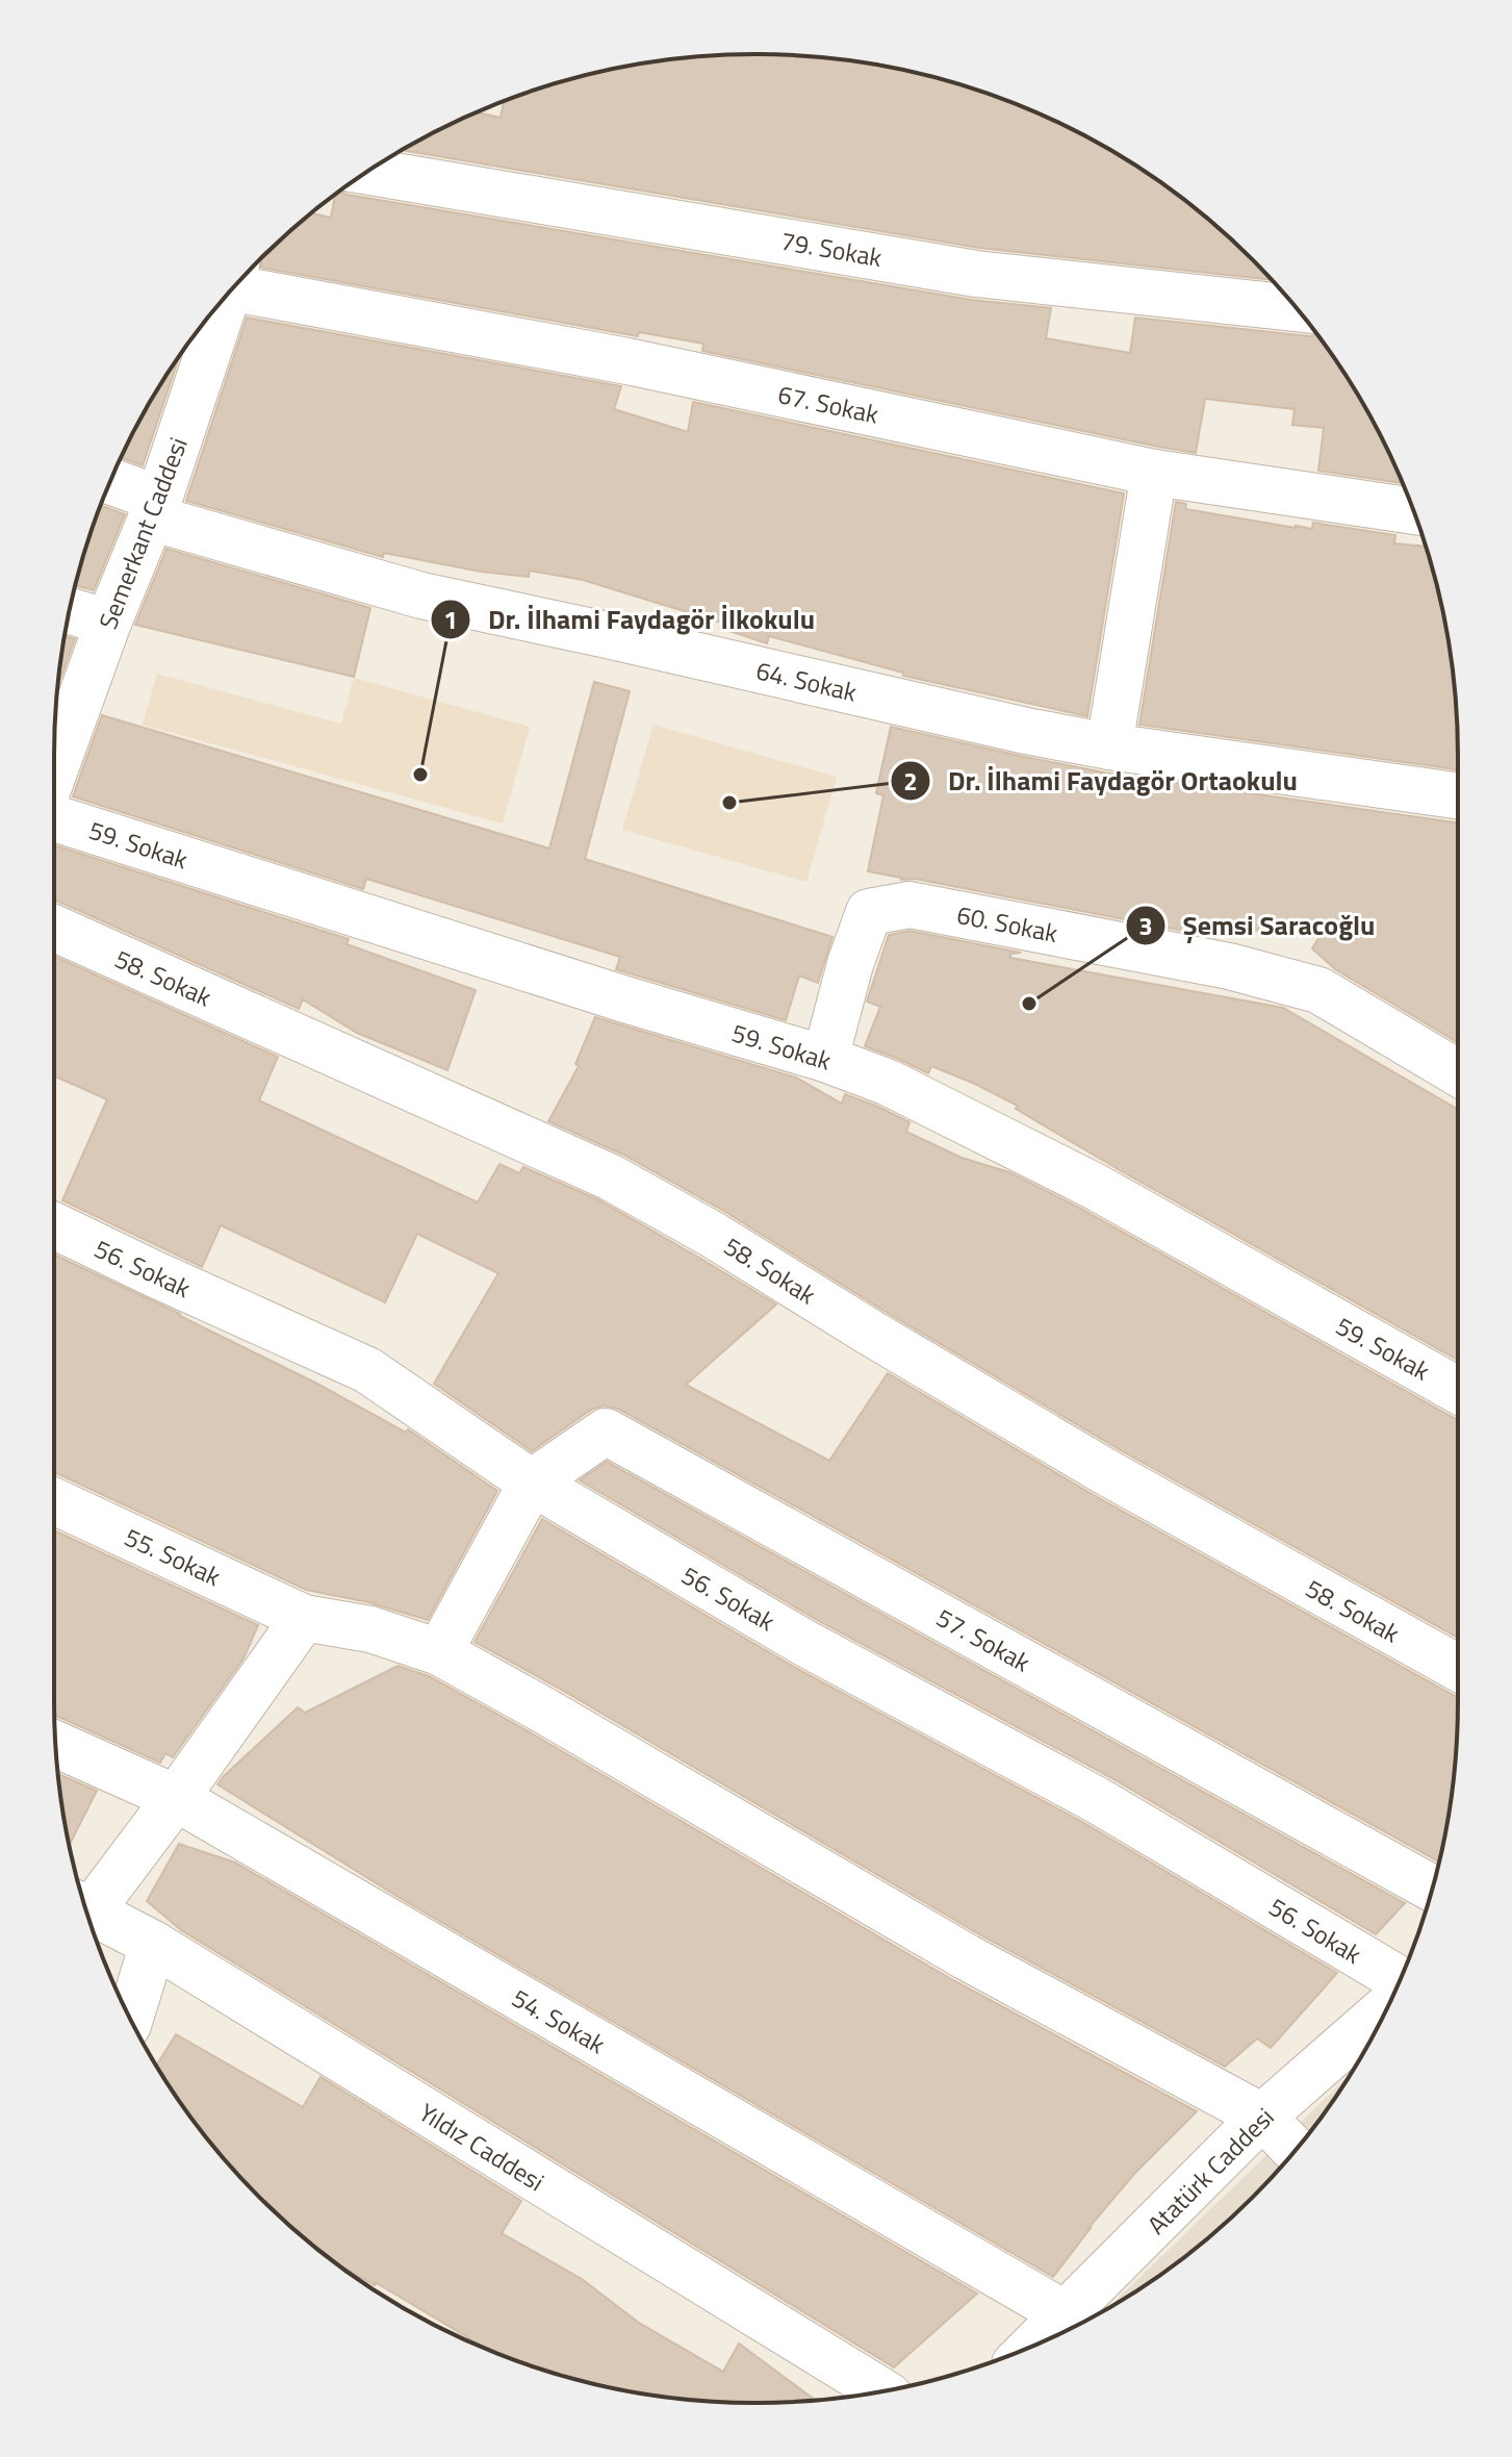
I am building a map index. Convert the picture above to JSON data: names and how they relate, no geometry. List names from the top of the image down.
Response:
{
  "streets": {
    "street": [
      "79. Sokak",
      "67. Sokak",
      "Semerkant Caddesi",
      "64. Sokak",
      "59. Sokak",
      "60. Sokak",
      "58. Sokak",
      "56. Sokak",
      "55. Sokak",
      "57. Sokak",
      "54. Sokak",
      "Yıldız Caddesi",
      "Atatürk Caddesi"
    ]
  },
  "crossings": [
    ["Semerkant Caddesi", "64. Sokak"],
    ["59. Sokak", "60. Sokak"],
    ["56. Sokak", "57. Sokak"],
    ["55. Sokak", "Atatürk Caddesi"],
    ["54. Sokak", "Atatürk Caddesi"]
  ],
  "places": ["Dr. İlhami Faydagör İlkokulu", "Dr. İlhami Faydagör Ortaokulu", "Şemsi Saracoğlu"]
}
